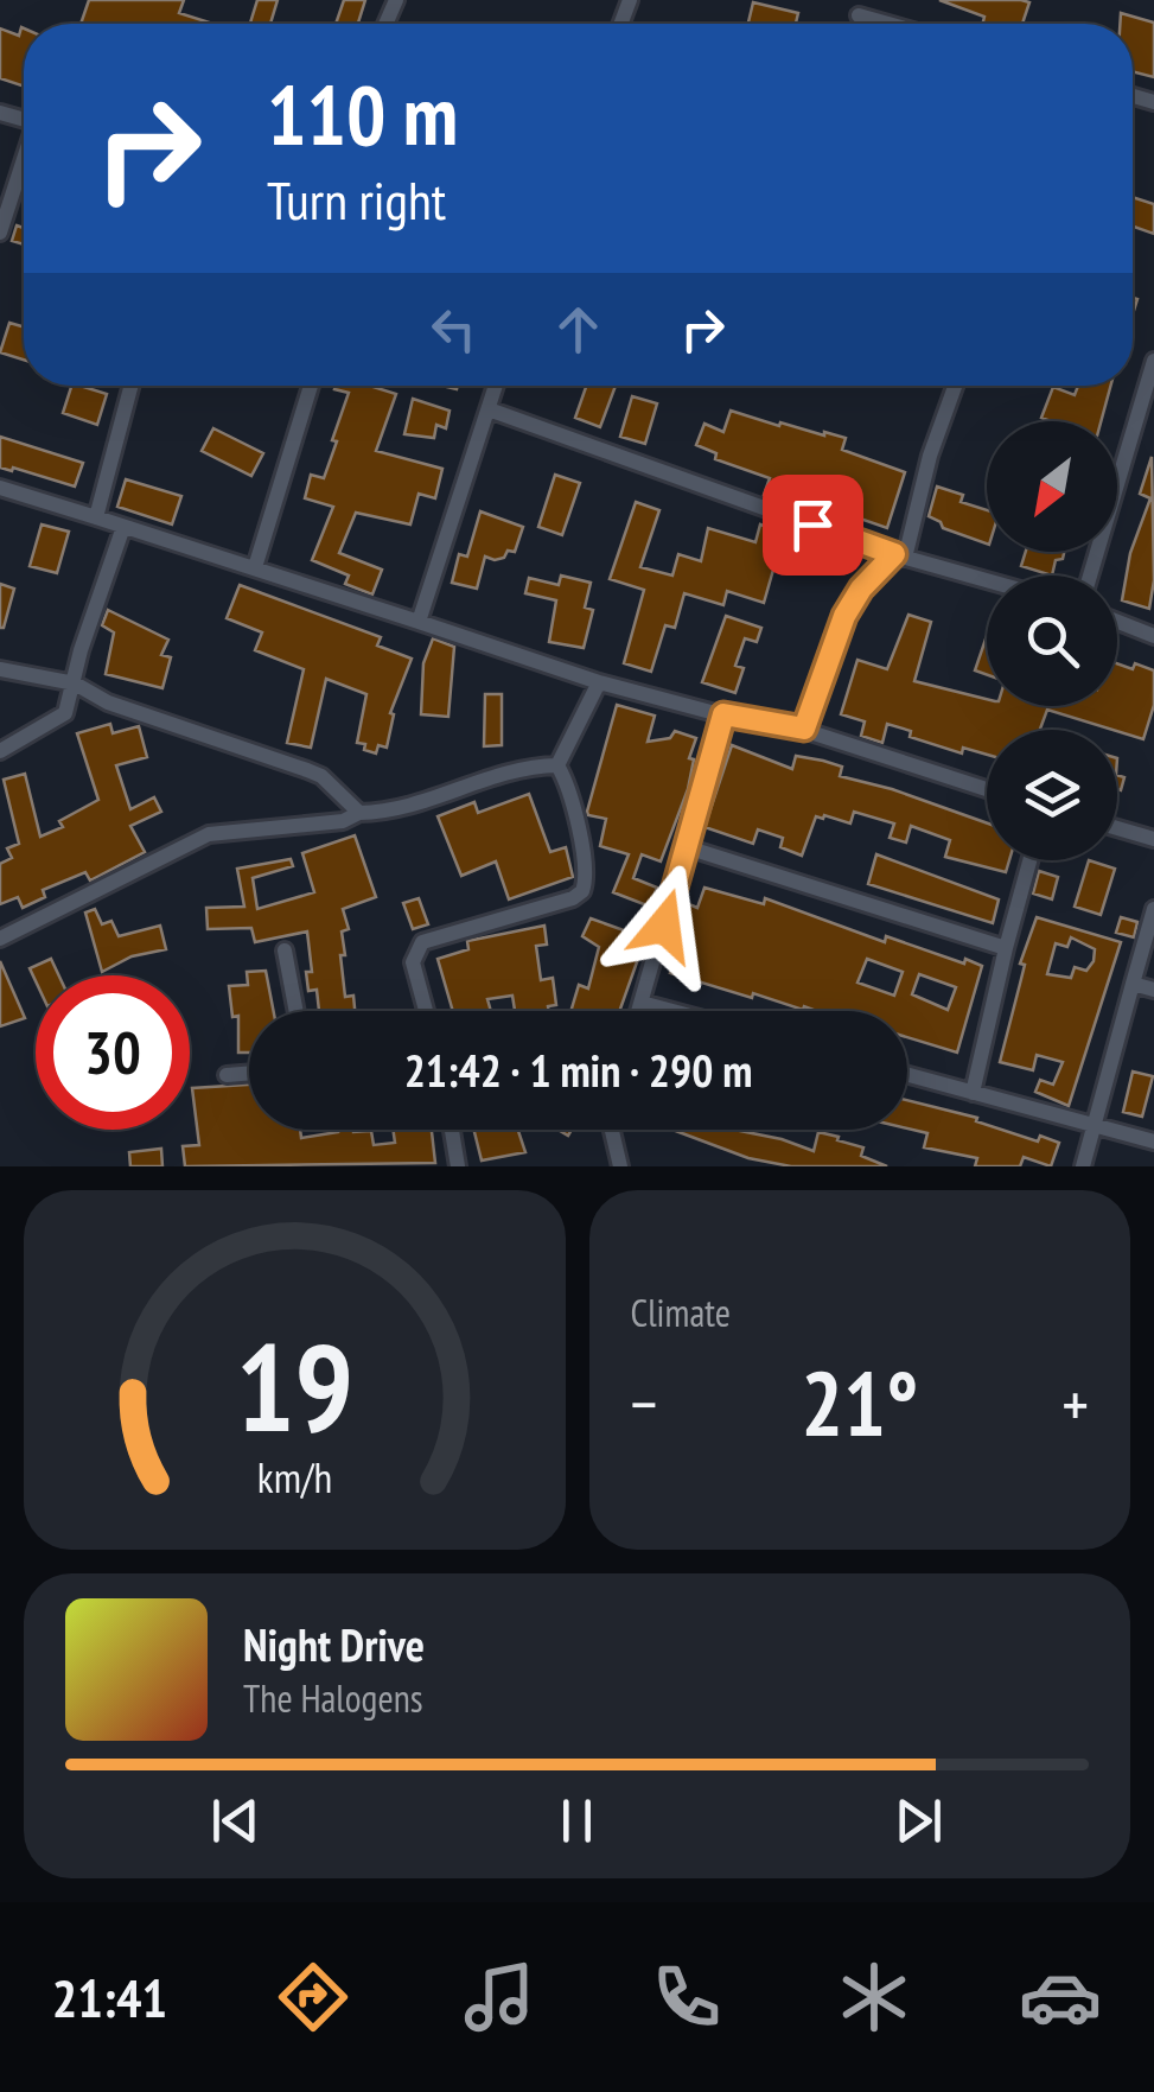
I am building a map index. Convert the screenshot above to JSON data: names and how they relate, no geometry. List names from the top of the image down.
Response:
{
  "north": "bottom left",
  "page": {
    "turn": ["110 m", "Turn right"],
    "limit": "30",
    "trip": "21:42 · 1 min · 290 m",
    "tile": "Climate",
    "heat": ["−", "21°", "+"],
    "song": ["Night Drive", "The Halogens"],
    "tabs": "21:41",
    "gauge": ["19", "km/h"]
  }
}
